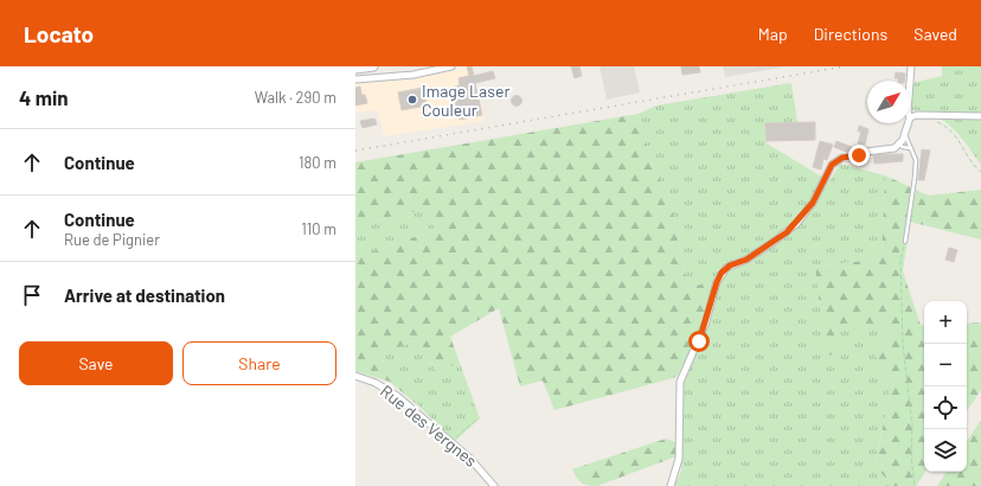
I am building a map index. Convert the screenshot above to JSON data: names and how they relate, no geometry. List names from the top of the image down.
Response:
{
  "streets": {
    "street": ["Rue des Vergnes"]
  },
  "places": ["Image Laser Couleur"],
  "north": "top right",
  "page": {
    "header": "Locato",
    "nav": ["Map", "Directions", "Saved"],
    "heading": ["4 min", "Walk · 290 m"],
    "list": [
      ["Continue", "180 m"],
      ["Continue", "Rue de Pignier", "110 m"],
      "Arrive at destination"
    ],
    "map_buttons": ["+", "−"],
    "buttons": ["Save", "Share"]
  }
}
